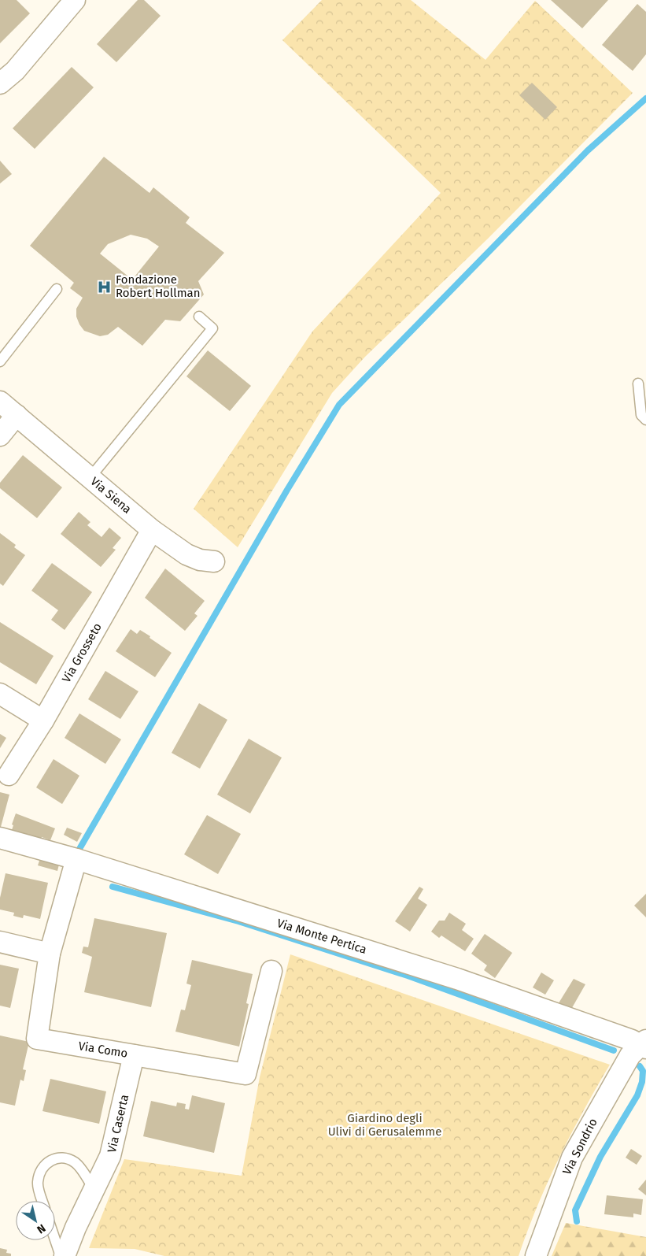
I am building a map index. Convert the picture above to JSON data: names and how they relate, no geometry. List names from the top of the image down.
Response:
{
  "streets": {
    "street": [
      "Via Siena",
      "Via Grosseto",
      "Via Monte Pertica",
      "Via Como",
      "Via Caserta",
      "Via Sondrio"
    ]
  },
  "crossings": [
    ["Via Siena", "Via Grosseto"],
    ["Via Monte Pertica", "Via Como"],
    ["Via Monte Pertica", "Via Sondrio"],
    ["Via Como", "Via Caserta"]
  ],
  "parks": ["Giardino degli Ulivi di Gerusalemme"],
  "places": {
    "hospital": ["Fondazione Robert Hollman"]
  },
  "north": "bottom right"
}
